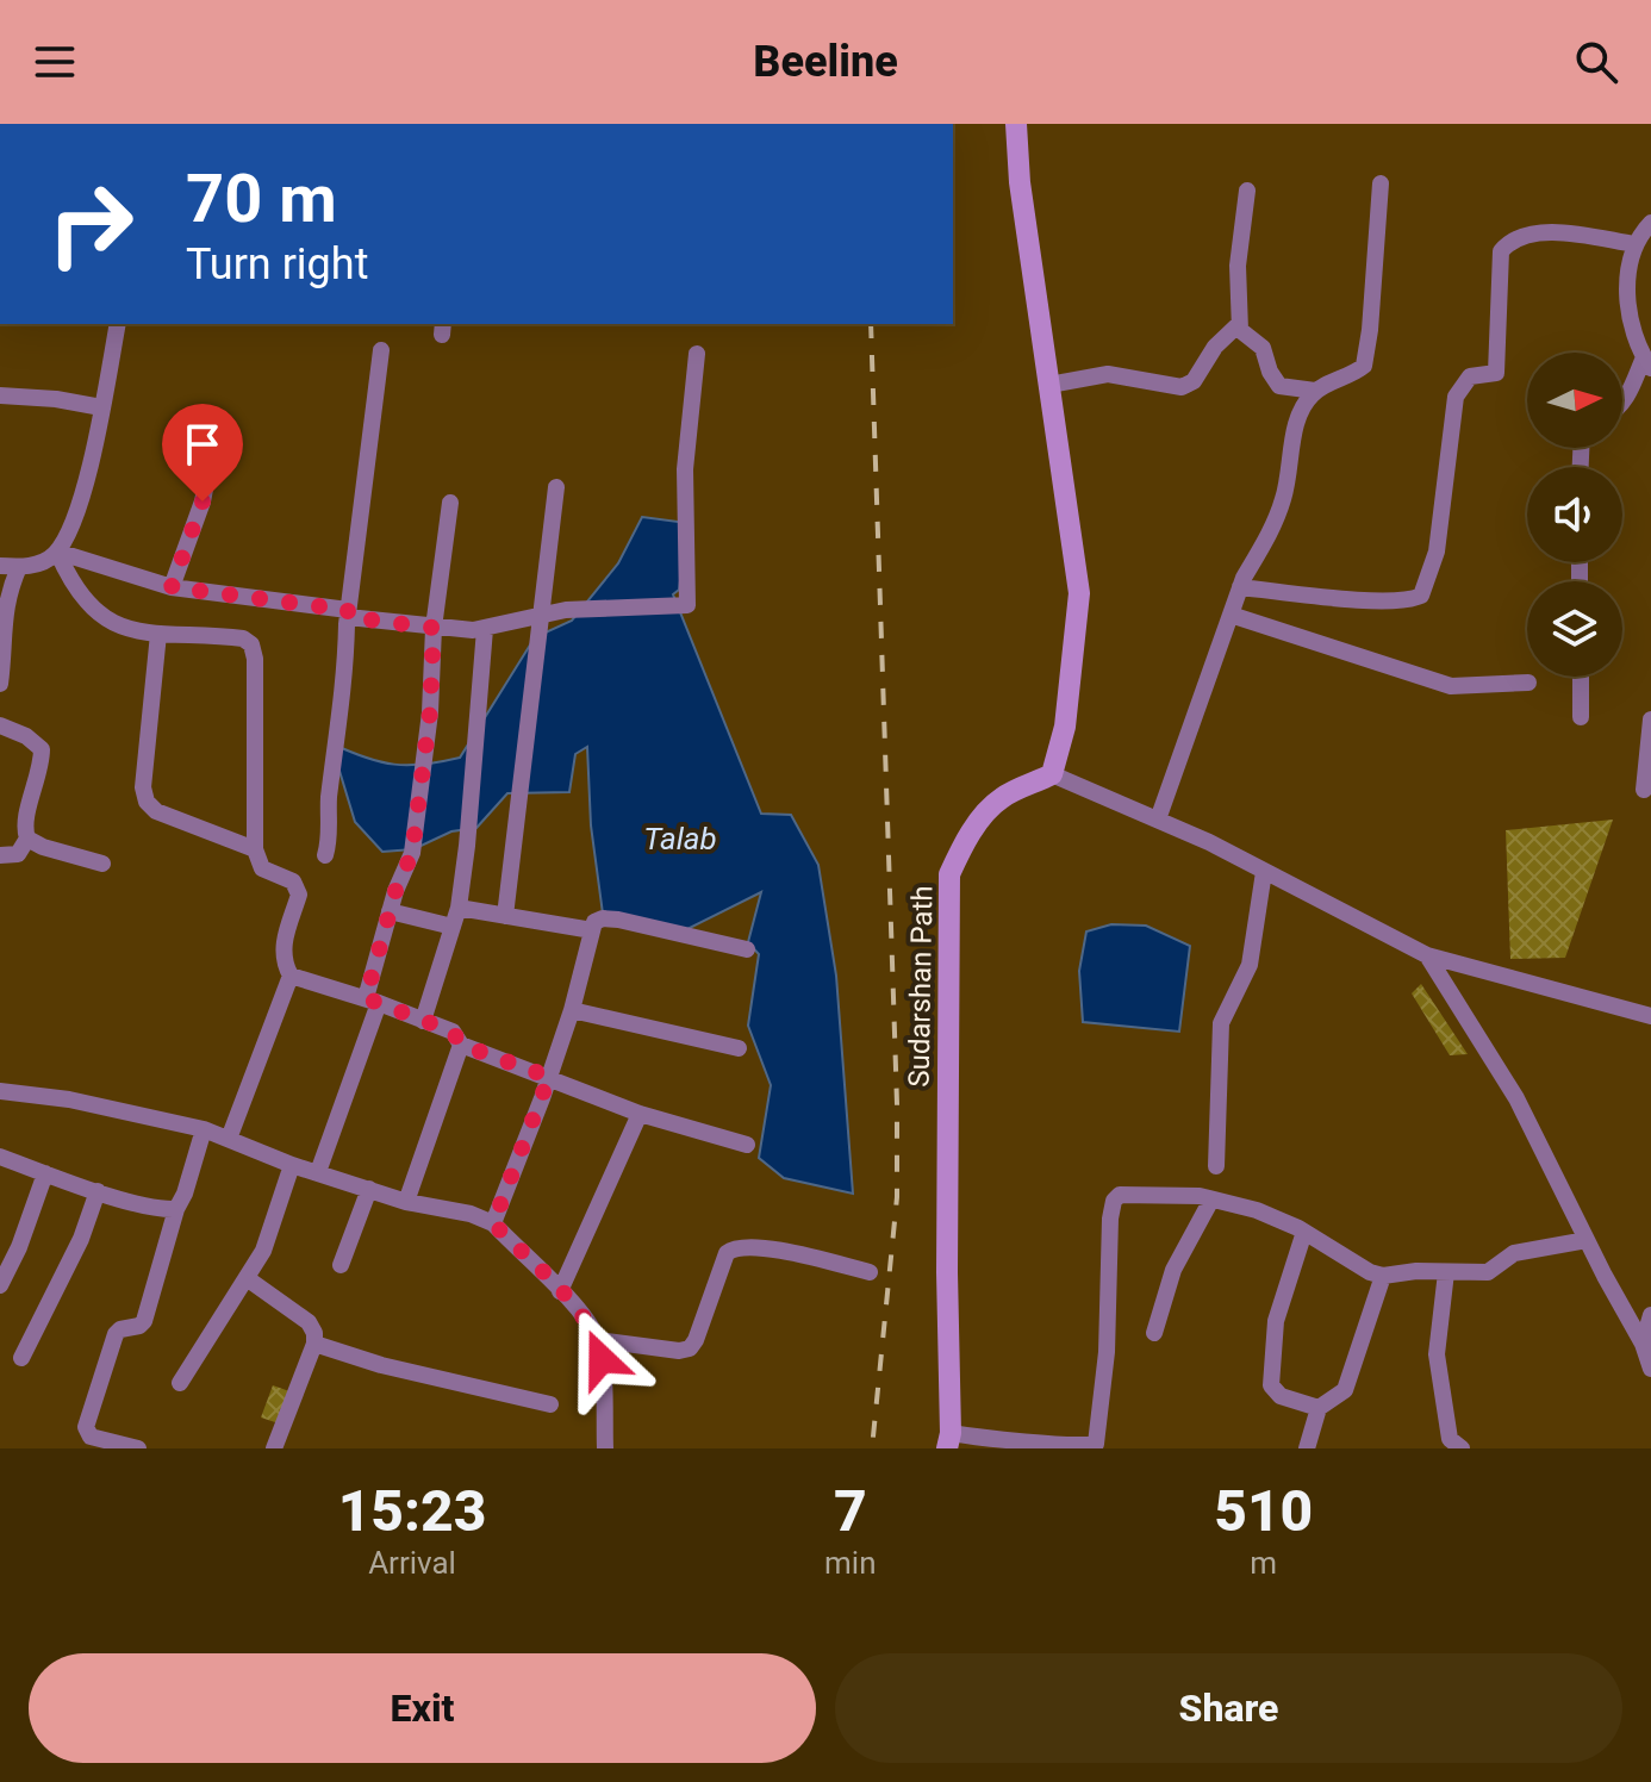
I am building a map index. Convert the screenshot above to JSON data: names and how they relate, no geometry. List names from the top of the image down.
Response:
{
  "streets": {
    "main road": ["Sudarshan Path"]
  },
  "water": ["Talab"],
  "north": "right",
  "page": {
    "header": "Beeline",
    "turn": ["70 m", "Turn right"],
    "eta": [
      "15:23",
      "Arrival",
      "7",
      "min",
      "510",
      "m"
    ],
    "buttons": ["Exit", "Share"]
  }
}
